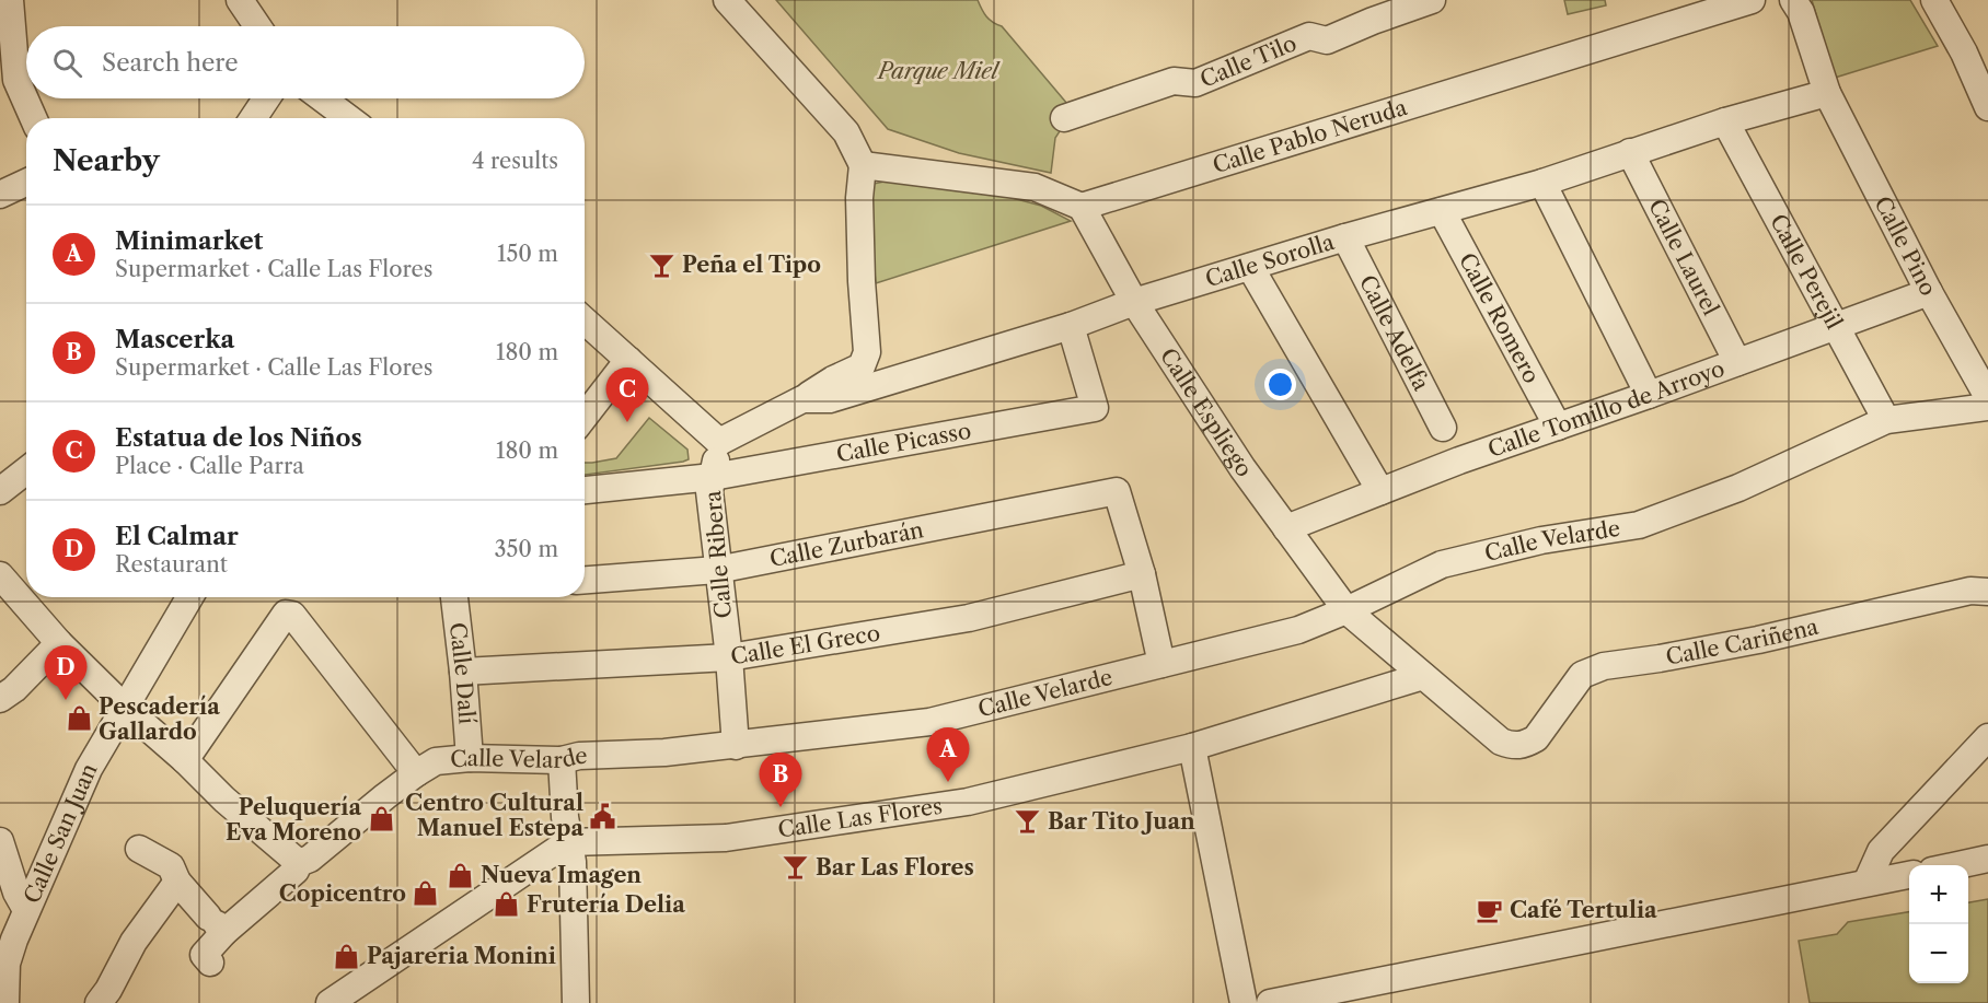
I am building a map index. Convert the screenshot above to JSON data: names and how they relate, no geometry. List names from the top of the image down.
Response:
{
  "streets": {
    "street": [
      "Calle Tilo",
      "Calle Pablo Neruda",
      "Calle Pino",
      "Calle Laurel",
      "Calle Sorolla",
      "Calle Perejil",
      "Calle Romero",
      "Calle Adelfa",
      "Calle Tomillo de Arroyo",
      "Calle Espliego",
      "Calle Picasso",
      "Calle Velarde",
      "Calle Zurbarán",
      "Calle Ribera",
      "Calle Cariñena",
      "Calle El Greco",
      "Calle Dalí",
      "Calle Las Flores",
      "Calle San Juan"
    ]
  },
  "crossings": [
    ["Calle Pablo Neruda", "Calle Espliego"],
    ["Calle Pino", "Calle Sorolla"],
    ["Calle Pino", "Calle Tomillo de Arroyo"],
    ["Calle Laurel", "Calle Sorolla"],
    ["Calle Laurel", "Calle Tomillo de Arroyo"],
    ["Calle Sorolla", "Calle Perejil"],
    ["Calle Sorolla", "Calle Romero"],
    ["Calle Sorolla", "Calle Adelfa"],
    ["Calle Sorolla", "Calle Espliego"],
    ["Calle Sorolla", "Calle Picasso"],
    ["Calle Sorolla", "Calle Ribera"],
    ["Calle Perejil", "Calle Tomillo de Arroyo"],
    ["Calle Perejil", "Calle Velarde"],
    ["Calle Romero", "Calle Tomillo de Arroyo"],
    ["Calle Tomillo de Arroyo", "Calle Espliego"],
    ["Calle Espliego", "Calle Velarde"],
    ["Calle Espliego", "Calle Cariñena"],
    ["Calle Espliego", "Calle Las Flores"],
    ["Calle Picasso", "Calle Ribera"],
    ["Calle Velarde", "Calle Ribera"],
    ["Calle Velarde", "Calle Dalí"],
    ["Calle Zurbarán", "Calle Ribera"],
    ["Calle Zurbarán", "Calle El Greco"],
    ["Calle Ribera", "Calle El Greco"],
    ["Calle El Greco", "Calle Dalí"]
  ],
  "parks": ["Parque Miel"],
  "places": {
    "bar": ["Peña el Tipo", "Bar Tito Juan", "Bar Las Flores"],
    "shop": [
      "Pescadería Gallardo",
      "Peluquería Eva Moreno",
      "Nueva Imagen",
      "Copicentro",
      "Frutería Delia",
      "Pajareria Monini"
    ],
    "public building": ["Centro Cultural Manuel Estepa"],
    "cafe": ["Café Tertulia"]
  },
  "page": {
    "search": "Search here",
    "heading": ["Nearby", "4 results"],
    "list": [
      {
        "mark": "A",
        "name": "Minimarket",
        "note": "Supermarket · Calle Las Flores",
        "value": "150 m"
      },
      {
        "mark": "B",
        "name": "Mascerka",
        "note": "Supermarket · Calle Las Flores",
        "value": "180 m"
      },
      {
        "mark": "C",
        "name": "Estatua de los Niños",
        "note": "Place · Calle Parra",
        "value": "180 m"
      },
      {
        "mark": "D",
        "name": "El Calmar",
        "note": "Restaurant",
        "value": "350 m"
      }
    ],
    "pins": [
      "C",
      "D",
      "A",
      "B"
    ],
    "map_buttons": ["+", "−"]
  }
}
